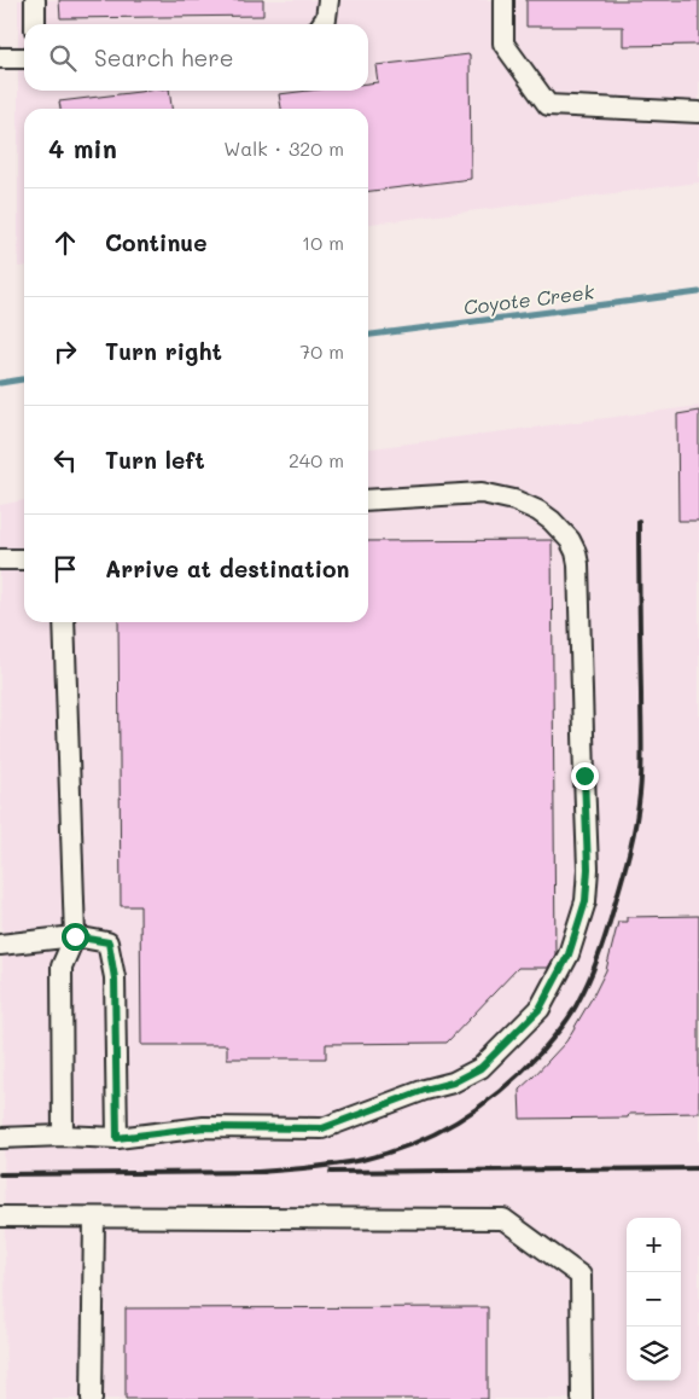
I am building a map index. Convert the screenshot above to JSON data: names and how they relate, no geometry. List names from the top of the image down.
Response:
{
  "water": ["Coyote Creek"],
  "page": {
    "search": "Search here",
    "heading": ["4 min", "Walk · 320 m"],
    "list": [
      ["Continue", "10 m"],
      ["Turn right", "70 m"],
      ["Turn left", "240 m"],
      "Arrive at destination"
    ],
    "map_buttons": ["+", "−"]
  }
}
